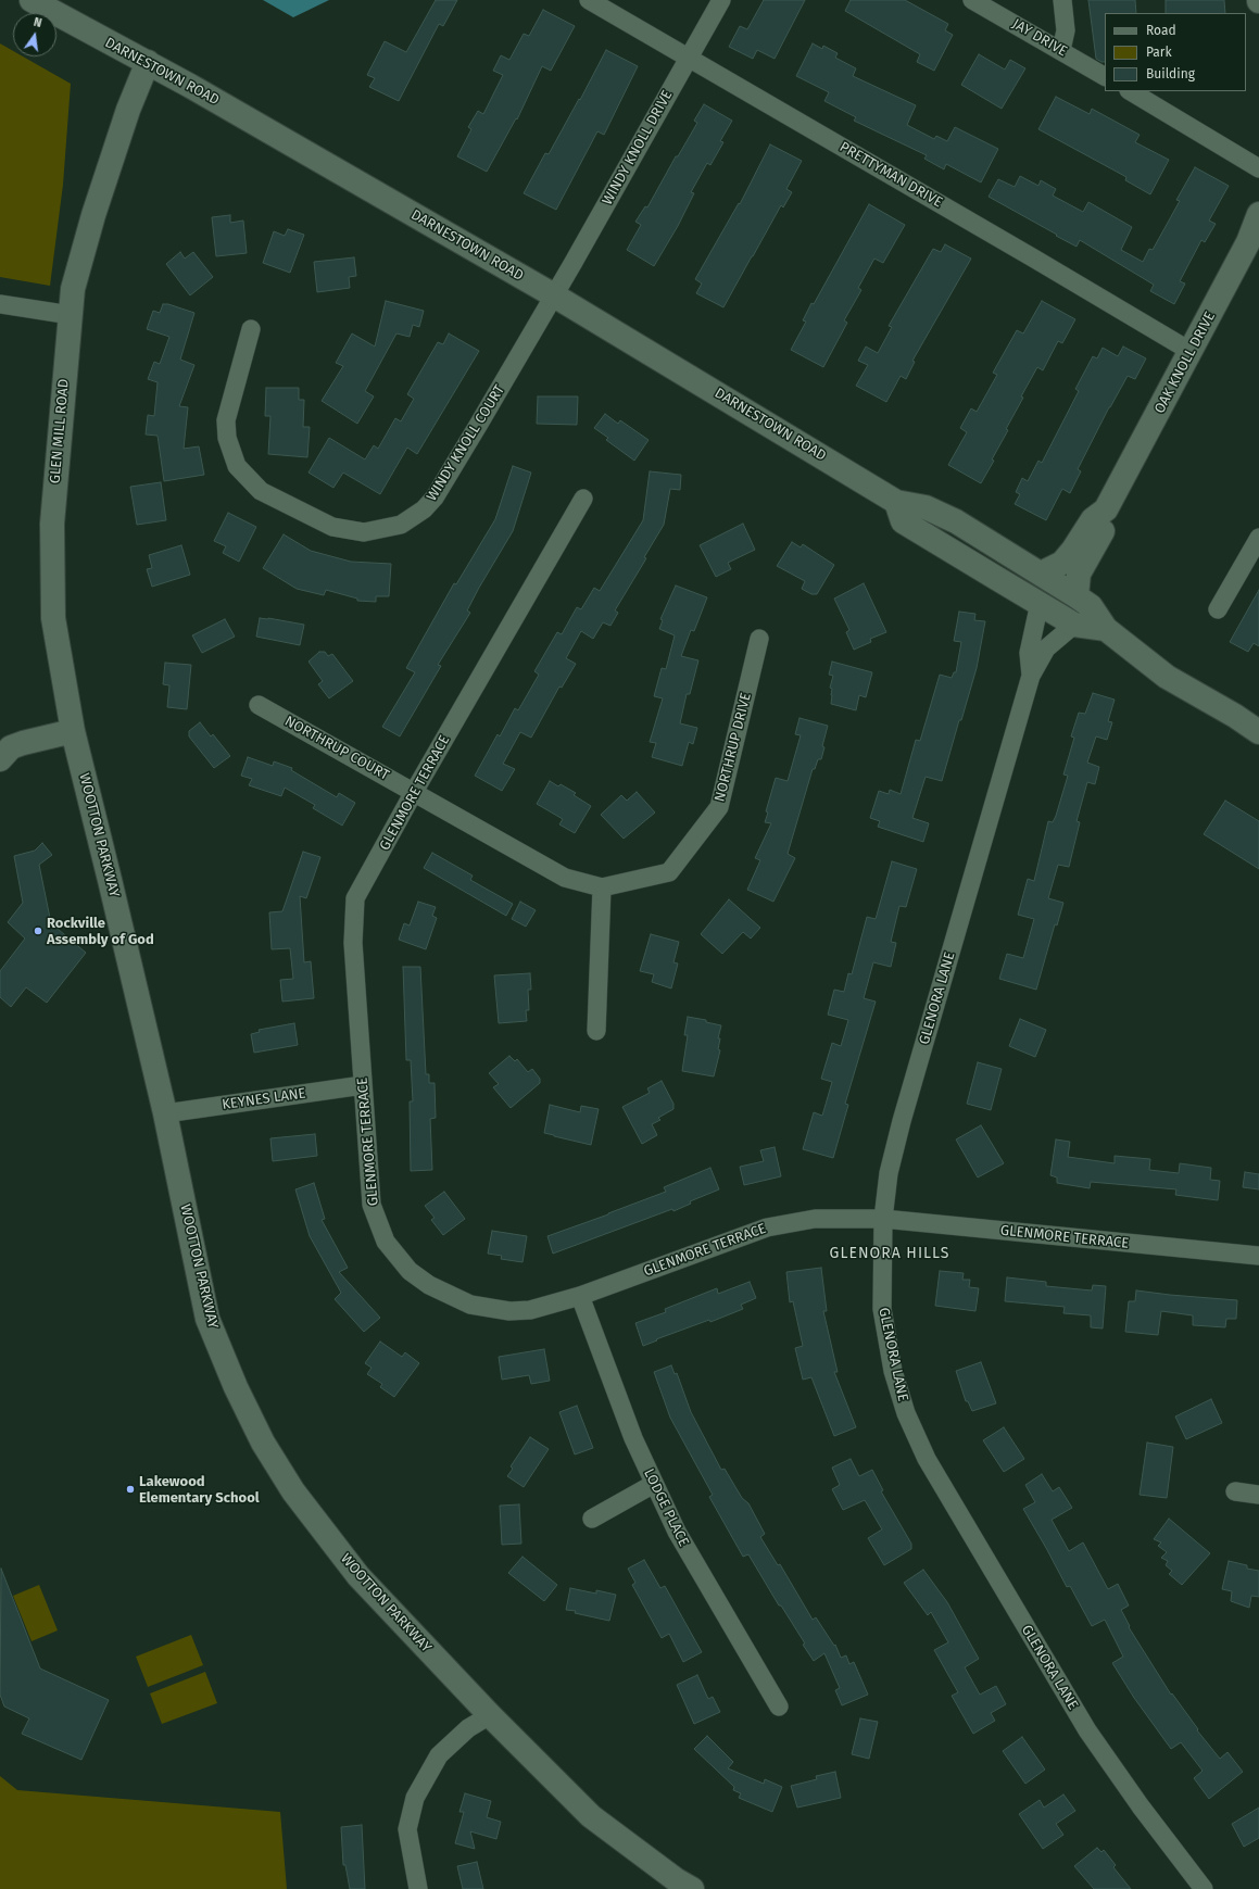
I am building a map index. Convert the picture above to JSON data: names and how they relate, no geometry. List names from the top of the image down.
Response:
{
  "streets": {
    "main road": [
      "DARNESTOWN ROAD",
      "OAK KNOLL DRIVE",
      "GLEN MILL ROAD",
      "WOOTTON PARKWAY"
    ],
    "street": [
      "JAY DRIVE",
      "WINDY KNOLL DRIVE",
      "PRETTYMAN DRIVE",
      "WINDY KNOLL COURT",
      "NORTHRUP DRIVE",
      "NORTHRUP COURT",
      "GLENMORE TERRACE",
      "GLENORA LANE",
      "KEYNES LANE",
      "LODGE PLACE"
    ]
  },
  "crossings": [
    ["DARNESTOWN ROAD", "WINDY KNOLL DRIVE"],
    ["DARNESTOWN ROAD", "OAK KNOLL DRIVE"],
    ["DARNESTOWN ROAD", "GLEN MILL ROAD"],
    ["DARNESTOWN ROAD", "WINDY KNOLL COURT"],
    ["WINDY KNOLL DRIVE", "PRETTYMAN DRIVE"],
    ["WINDY KNOLL DRIVE", "WINDY KNOLL COURT"],
    ["PRETTYMAN DRIVE", "OAK KNOLL DRIVE"],
    ["GLEN MILL ROAD", "WOOTTON PARKWAY"],
    ["NORTHRUP DRIVE", "NORTHRUP COURT"],
    ["NORTHRUP DRIVE", "GLENMORE TERRACE"],
    ["NORTHRUP COURT", "GLENMORE TERRACE"],
    ["GLENMORE TERRACE", "GLENORA LANE"],
    ["GLENMORE TERRACE", "KEYNES LANE"],
    ["GLENMORE TERRACE", "LODGE PLACE"],
    ["WOOTTON PARKWAY", "KEYNES LANE"]
  ],
  "districts": ["GLENORA HILLS"],
  "places": ["Rockville Assembly of God", "Lakewood Elementary School"],
  "legend": ["Road", "Park", "Building"],
  "north": "top"
}
